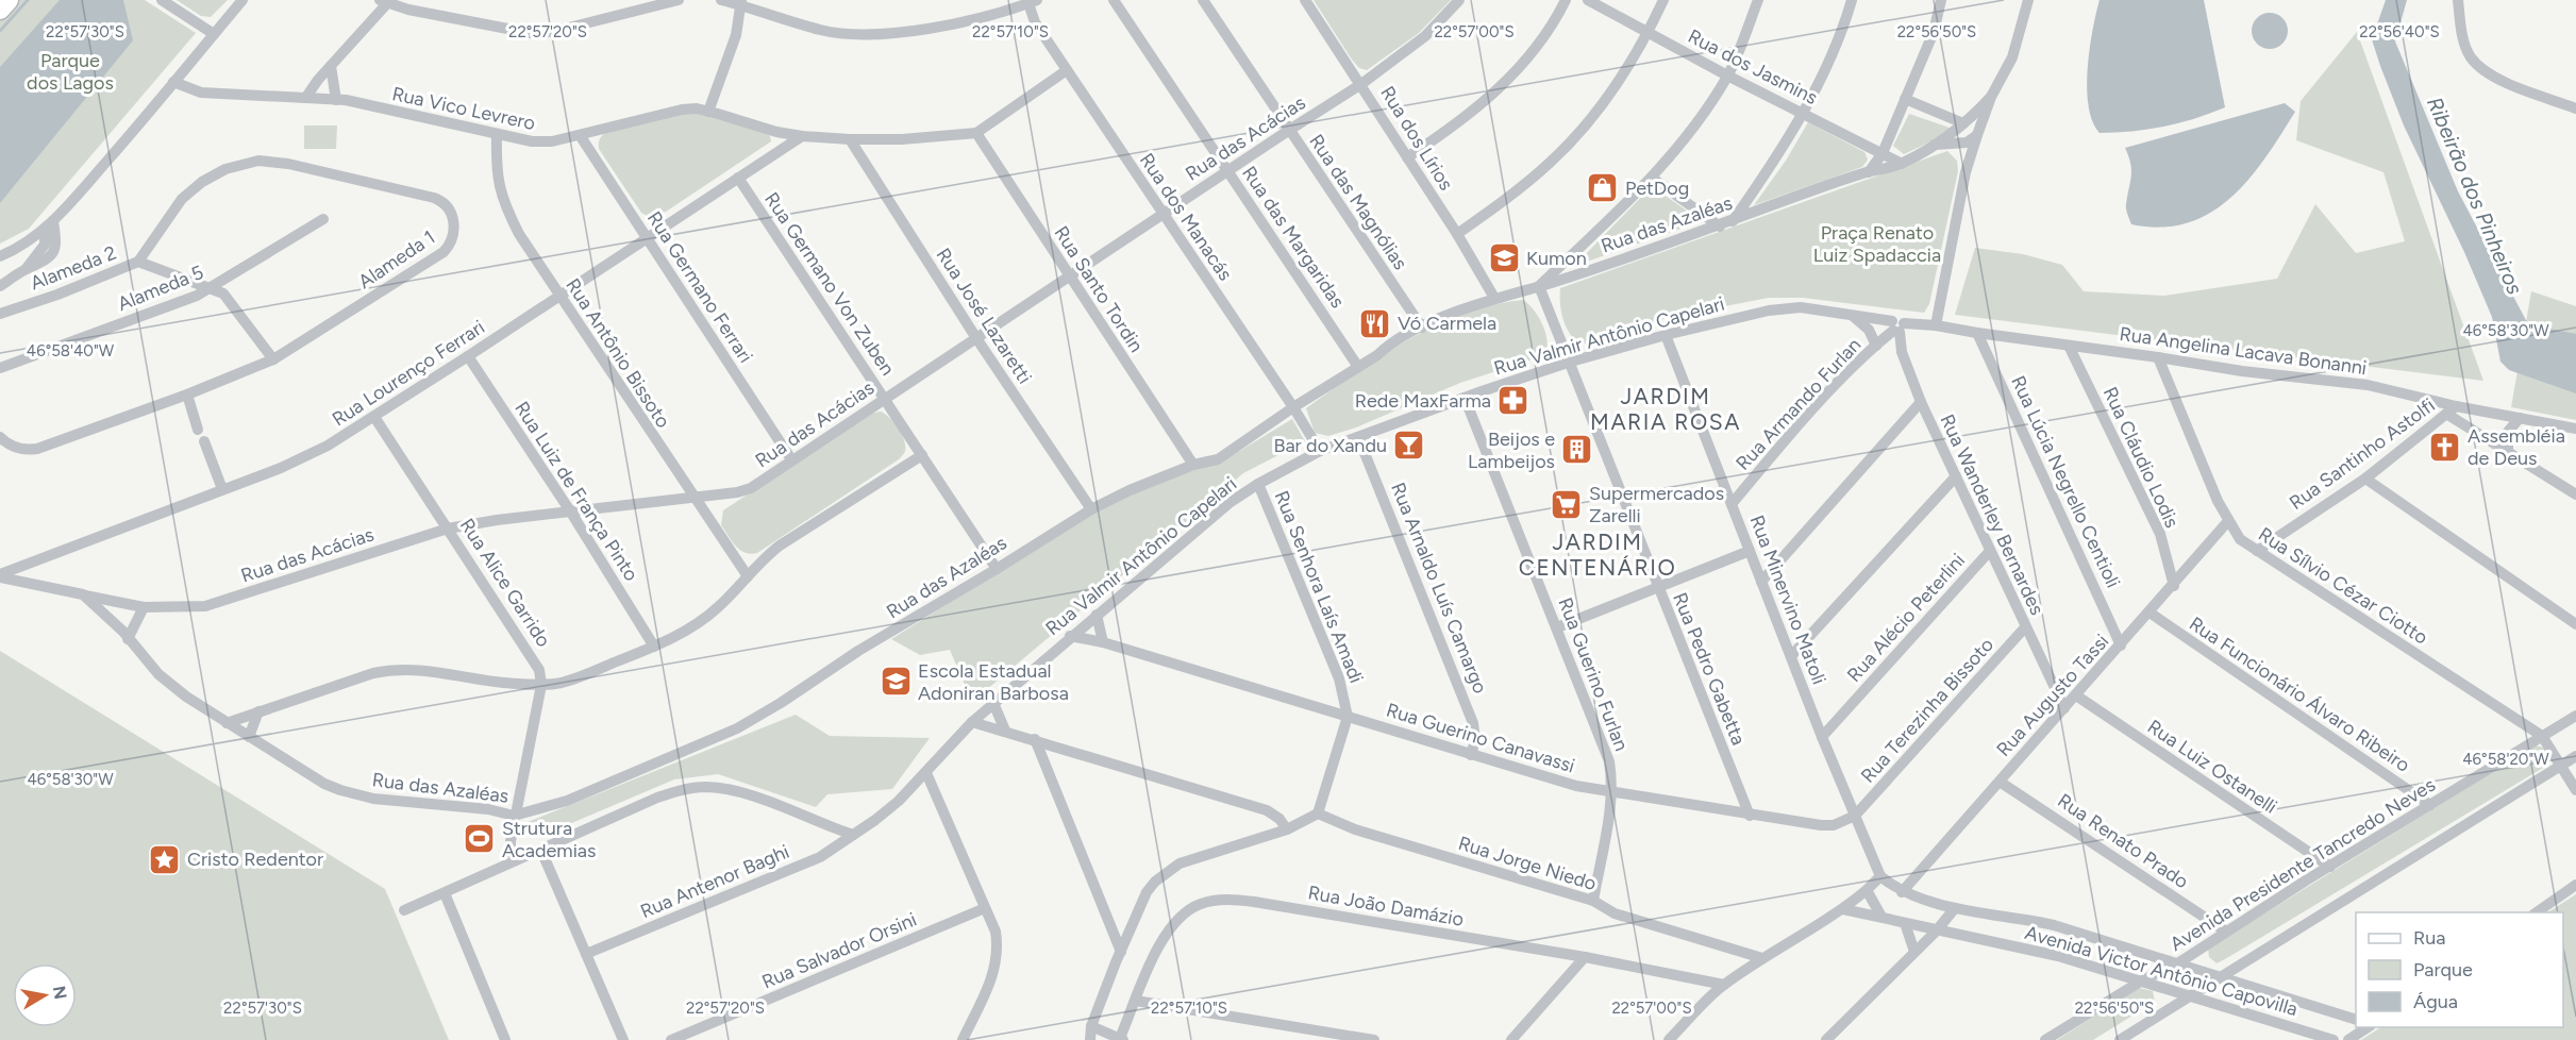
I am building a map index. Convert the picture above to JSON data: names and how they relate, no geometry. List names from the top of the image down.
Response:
{
  "streets": {
    "street": [
      "Rua dos Jasmins",
      "Rua Vico Levrero",
      "Rua das Acácias",
      "Rua dos Lírios",
      "Rua das Magnólias",
      "Rua dos Manacás",
      "Rua das Azaléas",
      "Rua das Margaridas",
      "Alameda 1",
      "Alameda 2",
      "Rua Germano Von Zuben",
      "Rua Germano Ferrari",
      "Alameda 5",
      "Rua Santo Tordin",
      "Rua José Lazaretti",
      "Rua Valmir Antônio Capelari",
      "Rua Angelina Lacava Bonanni",
      "Rua Antônio Bissoto",
      "Rua Lourenço Ferrari",
      "Rua Armando Furlan",
      "Rua Santinho Astolfi",
      "Rua Cláudio Lodis",
      "Rua Lúcia Negrello Centioli",
      "Rua Luiz de França Pinto",
      "Rua Wanderley Bernardes",
      "Rua Alice Garrido",
      "Rua Sílvio Cézar Ciotto",
      "Rua Senhora Laís Amadi",
      "Rua Arnaldo Luís Camargo",
      "Rua Minervino Matoli",
      "Rua Alécio Peterlini",
      "Rua Pedro Gabetta",
      "Rua Guerino Furlan",
      "Rua Funcionário Álvaro Ribeiro",
      "Rua Augusto Tassi",
      "Rua Terezinha Bissoto",
      "Rua Guerino Canavassi",
      "Rua Luiz Ostanelli",
      "Rua Renato Prado",
      "Rua Jorge Niedo",
      "Avenida Presidente Tancredo Neves",
      "Rua Antenor Baghi",
      "Rua João Damázio",
      "Rua Salvador Orsini",
      "Avenida Victor Antônio Capovilla"
    ]
  },
  "crossings": [
    ["Rua dos Jasmins", "Rua das Azaléas"],
    ["Rua Vico Levrero", "Rua dos Manacás"],
    ["Rua Vico Levrero", "Rua Germano Ferrari"],
    ["Rua Vico Levrero", "Rua Santo Tordin"],
    ["Rua Vico Levrero", "Rua José Lazaretti"],
    ["Rua Vico Levrero", "Rua Antônio Bissoto"],
    ["Rua Vico Levrero", "Rua Lourenço Ferrari"],
    ["Rua das Acácias", "Rua dos Lírios"],
    ["Rua das Acácias", "Rua das Magnólias"],
    ["Rua das Acácias", "Rua dos Manacás"],
    ["Rua das Acácias", "Rua das Azaléas"],
    ["Rua das Acácias", "Rua das Margaridas"],
    ["Rua das Acácias", "Rua Germano Von Zuben"],
    ["Rua das Acácias", "Rua Germano Ferrari"],
    ["Rua das Acácias", "Rua Santo Tordin"],
    ["Rua das Acácias", "Rua José Lazaretti"],
    ["Rua das Acácias", "Rua Antônio Bissoto"],
    ["Rua das Acácias", "Rua Luiz de França Pinto"],
    ["Rua das Acácias", "Rua Alice Garrido"],
    ["Rua dos Lírios", "Rua das Azaléas"],
    ["Rua das Magnólias", "Rua das Azaléas"],
    ["Rua dos Manacás", "Rua das Azaléas"],
    ["Rua dos Manacás", "Rua Valmir Antônio Capelari"],
    ["Rua das Azaléas", "Rua das Margaridas"],
    ["Rua das Azaléas", "Rua Germano Von Zuben"],
    ["Rua das Azaléas", "Rua Santo Tordin"],
    ["Rua das Azaléas", "Rua José Lazaretti"],
    ["Rua das Azaléas", "Rua Pedro Gabetta"],
    ["Alameda 1", "Alameda 2"],
    ["Alameda 2", "Alameda 5"],
    ["Rua Germano Von Zuben", "Rua Lourenço Ferrari"],
    ["Rua Germano Ferrari", "Rua Lourenço Ferrari"],
    ["Rua Valmir Antônio Capelari", "Rua Angelina Lacava Bonanni"],
    ["Rua Valmir Antônio Capelari", "Rua Armando Furlan"],
    ["Rua Valmir Antônio Capelari", "Rua Wanderley Bernardes"],
    ["Rua Valmir Antônio Capelari", "Rua Senhora Laís Amadi"],
    ["Rua Valmir Antônio Capelari", "Rua Arnaldo Luís Camargo"],
    ["Rua Valmir Antônio Capelari", "Rua Minervino Matoli"],
    ["Rua Valmir Antônio Capelari", "Rua Pedro Gabetta"],
    ["Rua Valmir Antônio Capelari", "Rua Guerino Furlan"],
    ["Rua Valmir Antônio Capelari", "Rua Guerino Canavassi"],
    ["Rua Valmir Antônio Capelari", "Rua Antenor Baghi"],
    ["Rua Angelina Lacava Bonanni", "Rua Armando Furlan"],
    ["Rua Angelina Lacava Bonanni", "Rua Santinho Astolfi"],
    ["Rua Angelina Lacava Bonanni", "Rua Cláudio Lodis"],
    ["Rua Angelina Lacava Bonanni", "Rua Lúcia Negrello Centioli"],
    ["Rua Angelina Lacava Bonanni", "Rua Wanderley Bernardes"],
    ["Rua Angelina Lacava Bonanni", "Rua Sílvio Cézar Ciotto"],
    ["Rua Antônio Bissoto", "Rua Lourenço Ferrari"],
    ["Rua Lourenço Ferrari", "Rua Luiz de França Pinto"],
    ["Rua Lourenço Ferrari", "Rua Alice Garrido"],
    ["Rua Armando Furlan", "Rua Wanderley Bernardes"],
    ["Rua Armando Furlan", "Rua Minervino Matoli"],
    ["Rua Santinho Astolfi", "Rua Sílvio Cézar Ciotto"],
    ["Rua Cláudio Lodis", "Rua Augusto Tassi"],
    ["Rua Lúcia Negrello Centioli", "Rua Augusto Tassi"],
    ["Rua Wanderley Bernardes", "Rua Alécio Peterlini"],
    ["Rua Wanderley Bernardes", "Rua Augusto Tassi"],
    ["Rua Wanderley Bernardes", "Rua Terezinha Bissoto"],
    ["Rua Sílvio Cézar Ciotto", "Rua Augusto Tassi"],
    ["Rua Sílvio Cézar Ciotto", "Avenida Presidente Tancredo Neves"],
    ["Rua Senhora Laís Amadi", "Rua Guerino Canavassi"],
    ["Rua Senhora Laís Amadi", "Rua Jorge Niedo"],
    ["Rua Arnaldo Luís Camargo", "Rua Guerino Canavassi"],
    ["Rua Minervino Matoli", "Rua Alécio Peterlini"],
    ["Rua Minervino Matoli", "Rua Terezinha Bissoto"],
    ["Rua Minervino Matoli", "Rua Guerino Canavassi"],
    ["Rua Minervino Matoli", "Avenida Victor Antônio Capovilla"],
    ["Rua Pedro Gabetta", "Rua Guerino Canavassi"],
    ["Rua Guerino Furlan", "Rua Guerino Canavassi"],
    ["Rua Guerino Furlan", "Rua Jorge Niedo"],
    ["Rua Funcionário Álvaro Ribeiro", "Rua Augusto Tassi"],
    ["Rua Funcionário Álvaro Ribeiro", "Avenida Presidente Tancredo Neves"],
    ["Rua Augusto Tassi", "Rua Luiz Ostanelli"],
    ["Rua Augusto Tassi", "Rua Renato Prado"],
    ["Rua Augusto Tassi", "Avenida Victor Antônio Capovilla"],
    ["Rua Terezinha Bissoto", "Rua Guerino Canavassi"],
    ["Rua Luiz Ostanelli", "Avenida Presidente Tancredo Neves"],
    ["Rua Renato Prado", "Avenida Presidente Tancredo Neves"],
    ["Avenida Presidente Tancredo Neves", "Avenida Victor Antônio Capovilla"]
  ],
  "districts": ["JARDIM MARIA ROSA", "JARDIM CENTENÁRIO"],
  "water": ["Ribeirão dos Pinheiros"],
  "parks": ["Parque dos Lagos", "Praça Renato Luiz Spadaccia"],
  "places": {
    "shop": ["PetDog"],
    "school or university": ["Kumon", "Escola Estadual Adoniran Barbosa"],
    "restaurant": ["Vó Carmela"],
    "pharmacy": ["Rede MaxFarma"],
    "bar": ["Bar do Xandu"],
    "church": ["Assembléia de Deus"],
    "building": ["Beijos e Lambeijos"],
    "supermarket": ["Supermercados Zarelli"],
    "sports": ["Strutura Academias"],
    "place": ["Cristo Redentor"]
  },
  "legend": ["Rua", "Parque", "Água"],
  "north": "right",
  "coordinates": [
    "22°56'40\"S",
    "22°57'30\"S",
    "22°57'20\"S",
    "22°57'10\"S",
    "22°57'00\"S",
    "22°56'50\"S",
    "46°58'30\"W",
    "46°58'40\"W",
    "46°58'20\"W"
  ]
}
